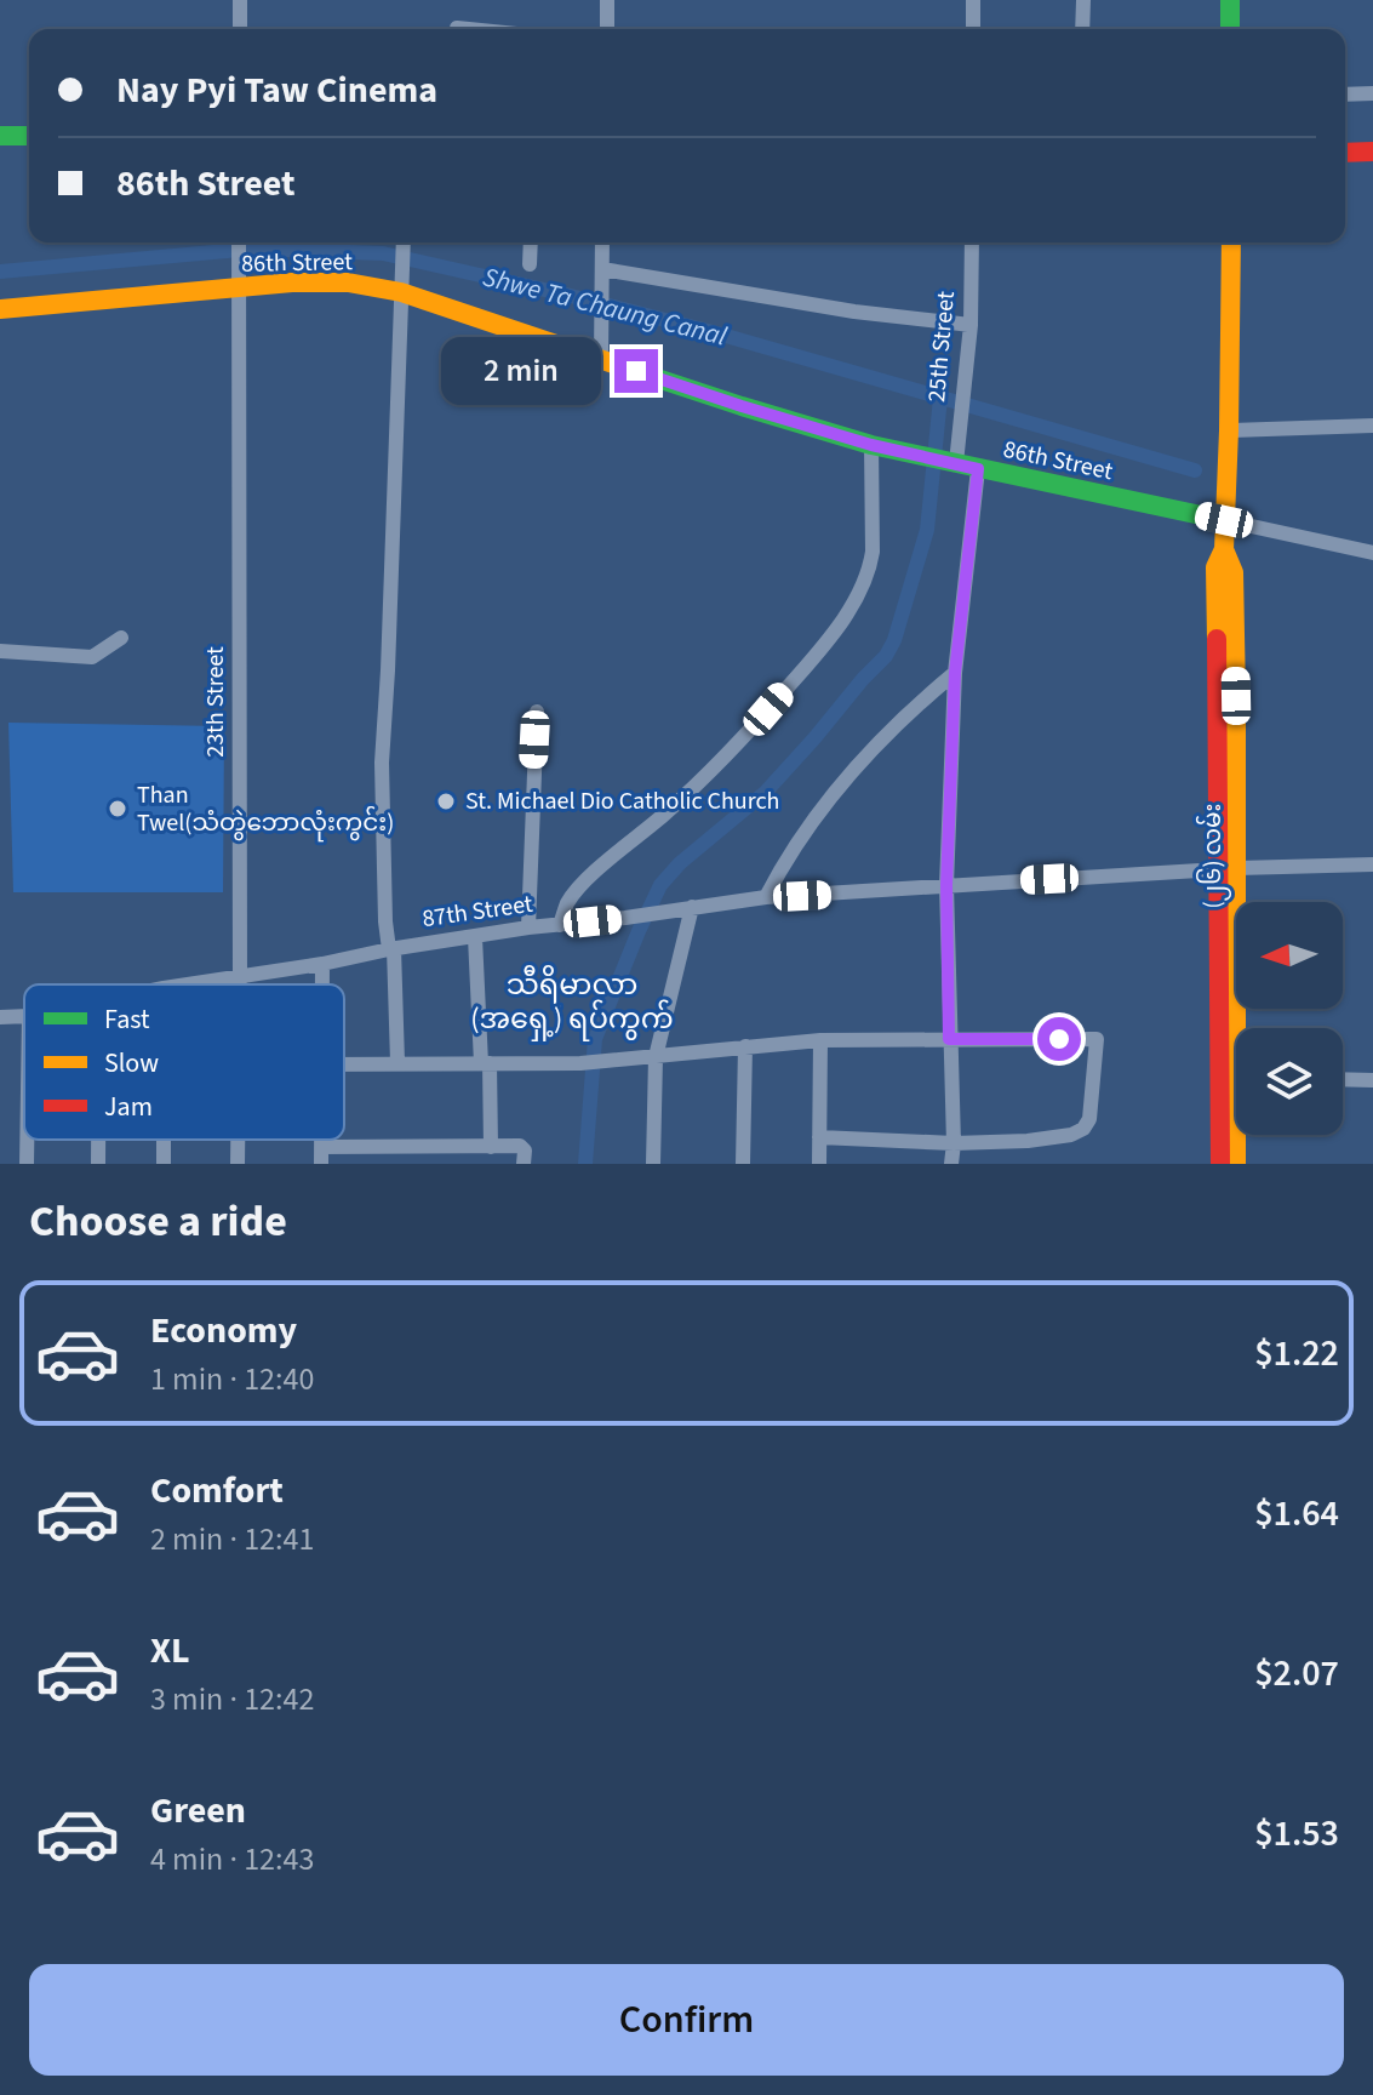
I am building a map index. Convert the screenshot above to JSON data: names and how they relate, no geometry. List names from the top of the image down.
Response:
{
  "streets": {
    "main road": ["86th Street", "(၂၆) လမ်း"],
    "street": ["25th Street", "23th Street", "87th Street"]
  },
  "crossings": [
    ["86th Street", "25th Street"],
    ["86th Street", "23th Street"],
    ["86th Street", "(၂၆) လမ်း"],
    ["23th Street", "87th Street"],
    ["(၂၆) လမ်း", "87th Street"]
  ],
  "districts": ["သီရိမာလာ (အရှေ့) ရပ်ကွက်"],
  "water": ["Shwe Ta Chaung Canal"],
  "places": ["St. Michael Dio Catholic Church", "Than Twel(သံတွဲဘောလုံးကွင်း)"],
  "legend": ["Fast", "Slow", "Jam"],
  "north": "left",
  "page": {
    "banner": ["Nay Pyi Taw Cinema", "86th Street"],
    "bubble": "2 min",
    "heading": "Choose a ride",
    "list": [
      {
        "name": "Economy",
        "note": "1 min · 12:40",
        "value": "$1.22"
      },
      {
        "name": "Comfort",
        "note": "2 min · 12:41",
        "value": "$1.64"
      },
      {
        "name": "XL",
        "note": "3 min · 12:42",
        "value": "$2.07"
      },
      {
        "name": "Green",
        "note": "4 min · 12:43",
        "value": "$1.53"
      }
    ],
    "buttons": "Confirm"
  }
}
